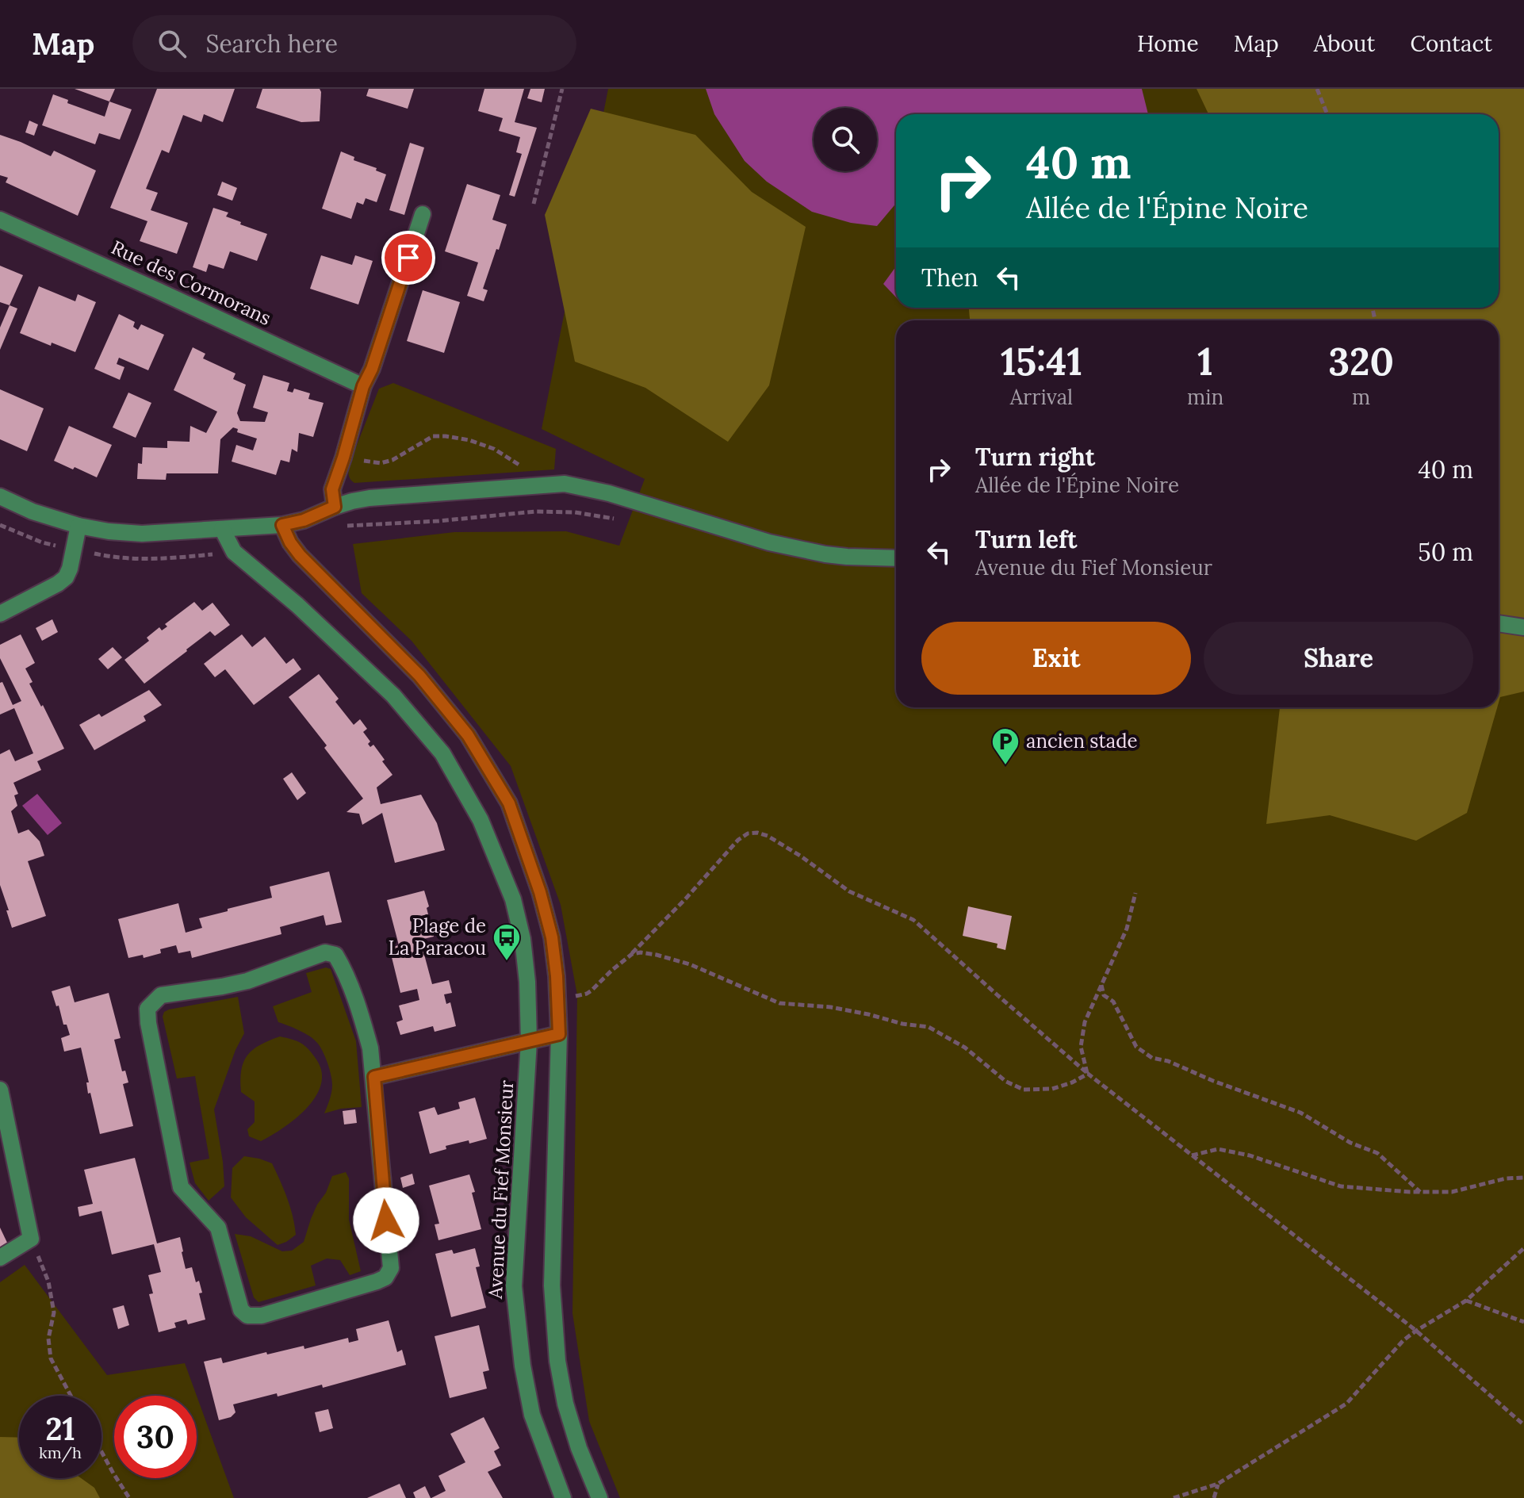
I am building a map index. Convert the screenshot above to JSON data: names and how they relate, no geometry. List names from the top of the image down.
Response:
{
  "streets": {
    "street": ["Rue des Cormorans", "Avenue du Fief Monsieur"]
  },
  "places": {
    "parking": ["ancien stade"],
    "bus stop": ["Plage de La Paracou"]
  },
  "page": {
    "header": "Map",
    "search": "Search here",
    "nav": [
      "Home",
      "Map",
      "About",
      "Contact"
    ],
    "turn": ["40 m", "Allée de l'Épine Noire"],
    "then": "Then",
    "eta": [
      "15:41",
      "Arrival",
      "1",
      "min",
      "320",
      "m"
    ],
    "list": [
      {
        "name": "Turn right",
        "note": "Allée de l'Épine Noire",
        "value": "40 m"
      },
      {
        "name": "Turn left",
        "note": "Avenue du Fief Monsieur",
        "value": "50 m"
      }
    ],
    "buttons": ["Exit", "Share"],
    "speed": "21 km/h",
    "limit": "30"
  }
}
